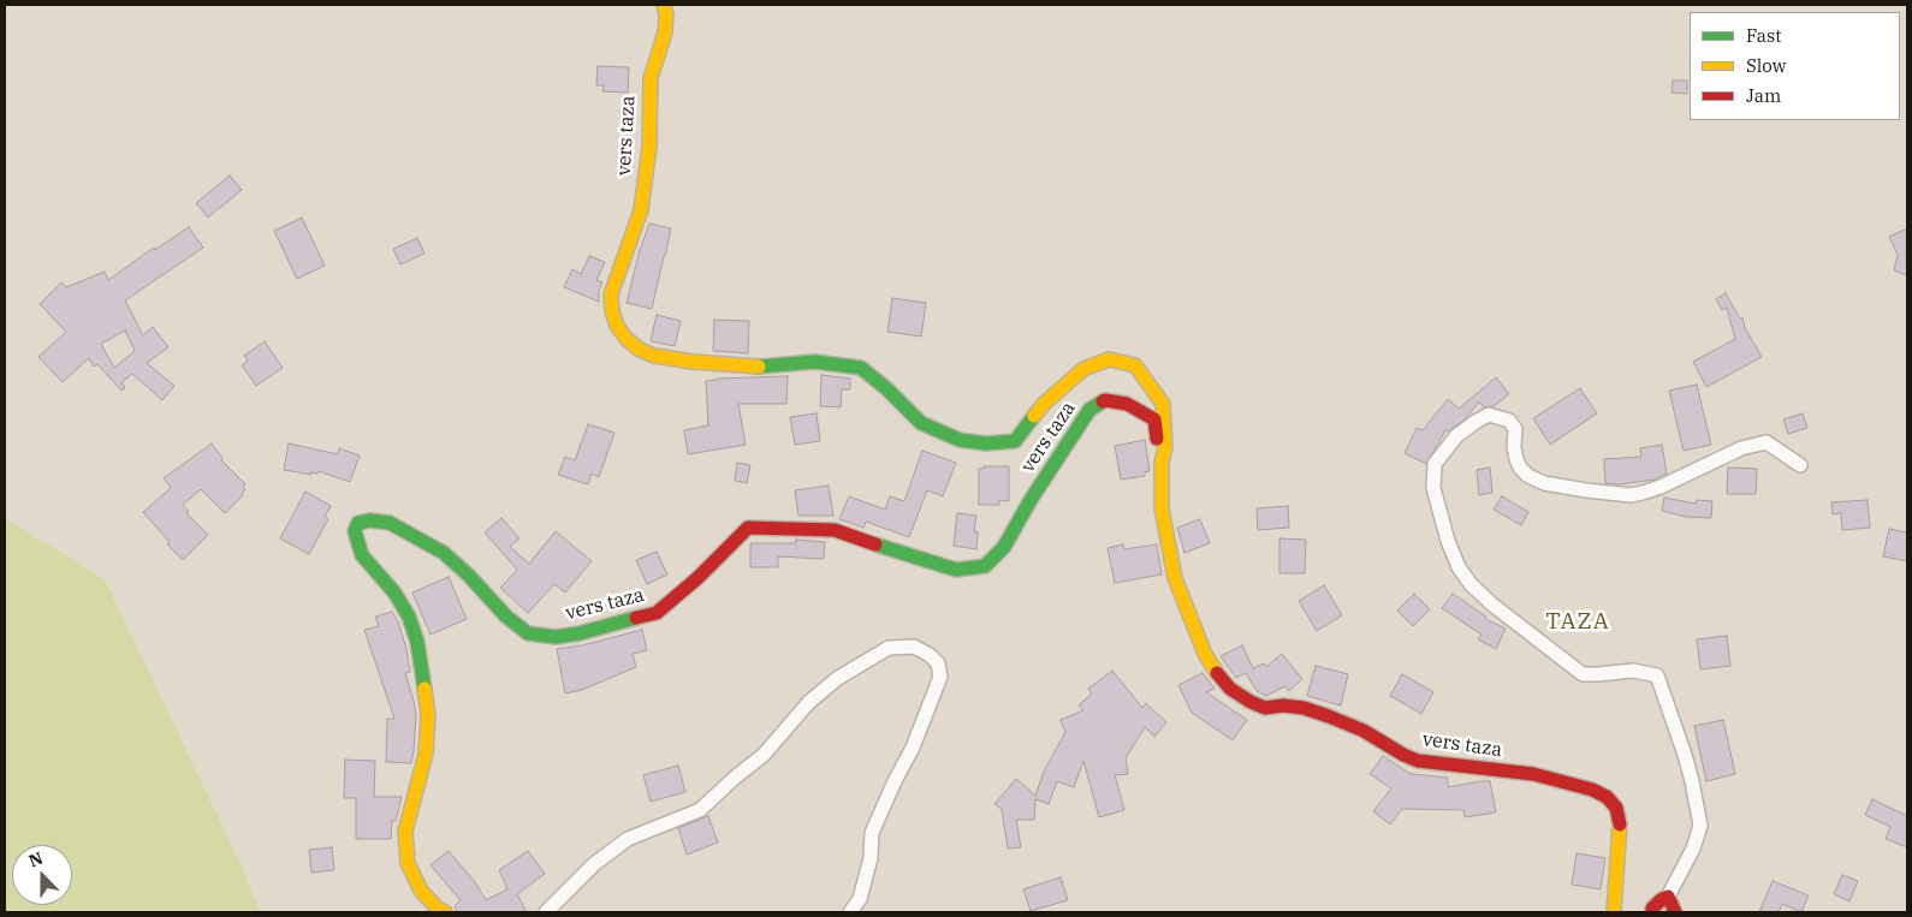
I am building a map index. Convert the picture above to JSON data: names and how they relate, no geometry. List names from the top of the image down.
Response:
{
  "streets": {
    "street": ["vers taza"]
  },
  "districts": ["TAZA"],
  "legend": ["Fast", "Slow", "Jam"],
  "north": "top"
}
